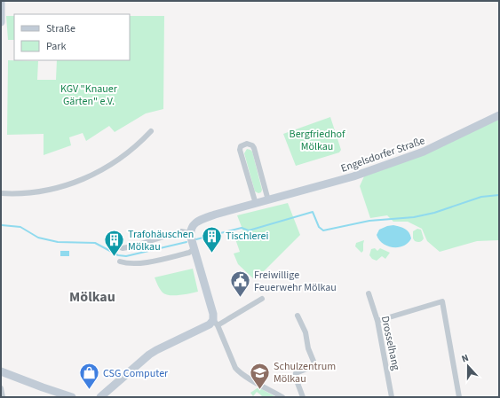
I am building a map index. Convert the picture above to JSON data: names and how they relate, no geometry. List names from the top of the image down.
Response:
{
  "streets": {
    "main road": ["Engelsdorfer Straße"],
    "street": ["Drosselhang"]
  },
  "districts": ["Mölkau"],
  "parks": ["KGV \"Knauer Gärten\" e.V.", "Bergfriedhof Mölkau"],
  "places": {
    "building": ["Tischlerei", "Trafohäuschen Mölkau"],
    "public building": ["Freiwillige Feuerwehr Mölkau"],
    "school or university": ["Schulzentrum Mölkau"],
    "shop": ["CSG Computer"]
  },
  "legend": ["Straße", "Park"],
  "north": "top"
}
